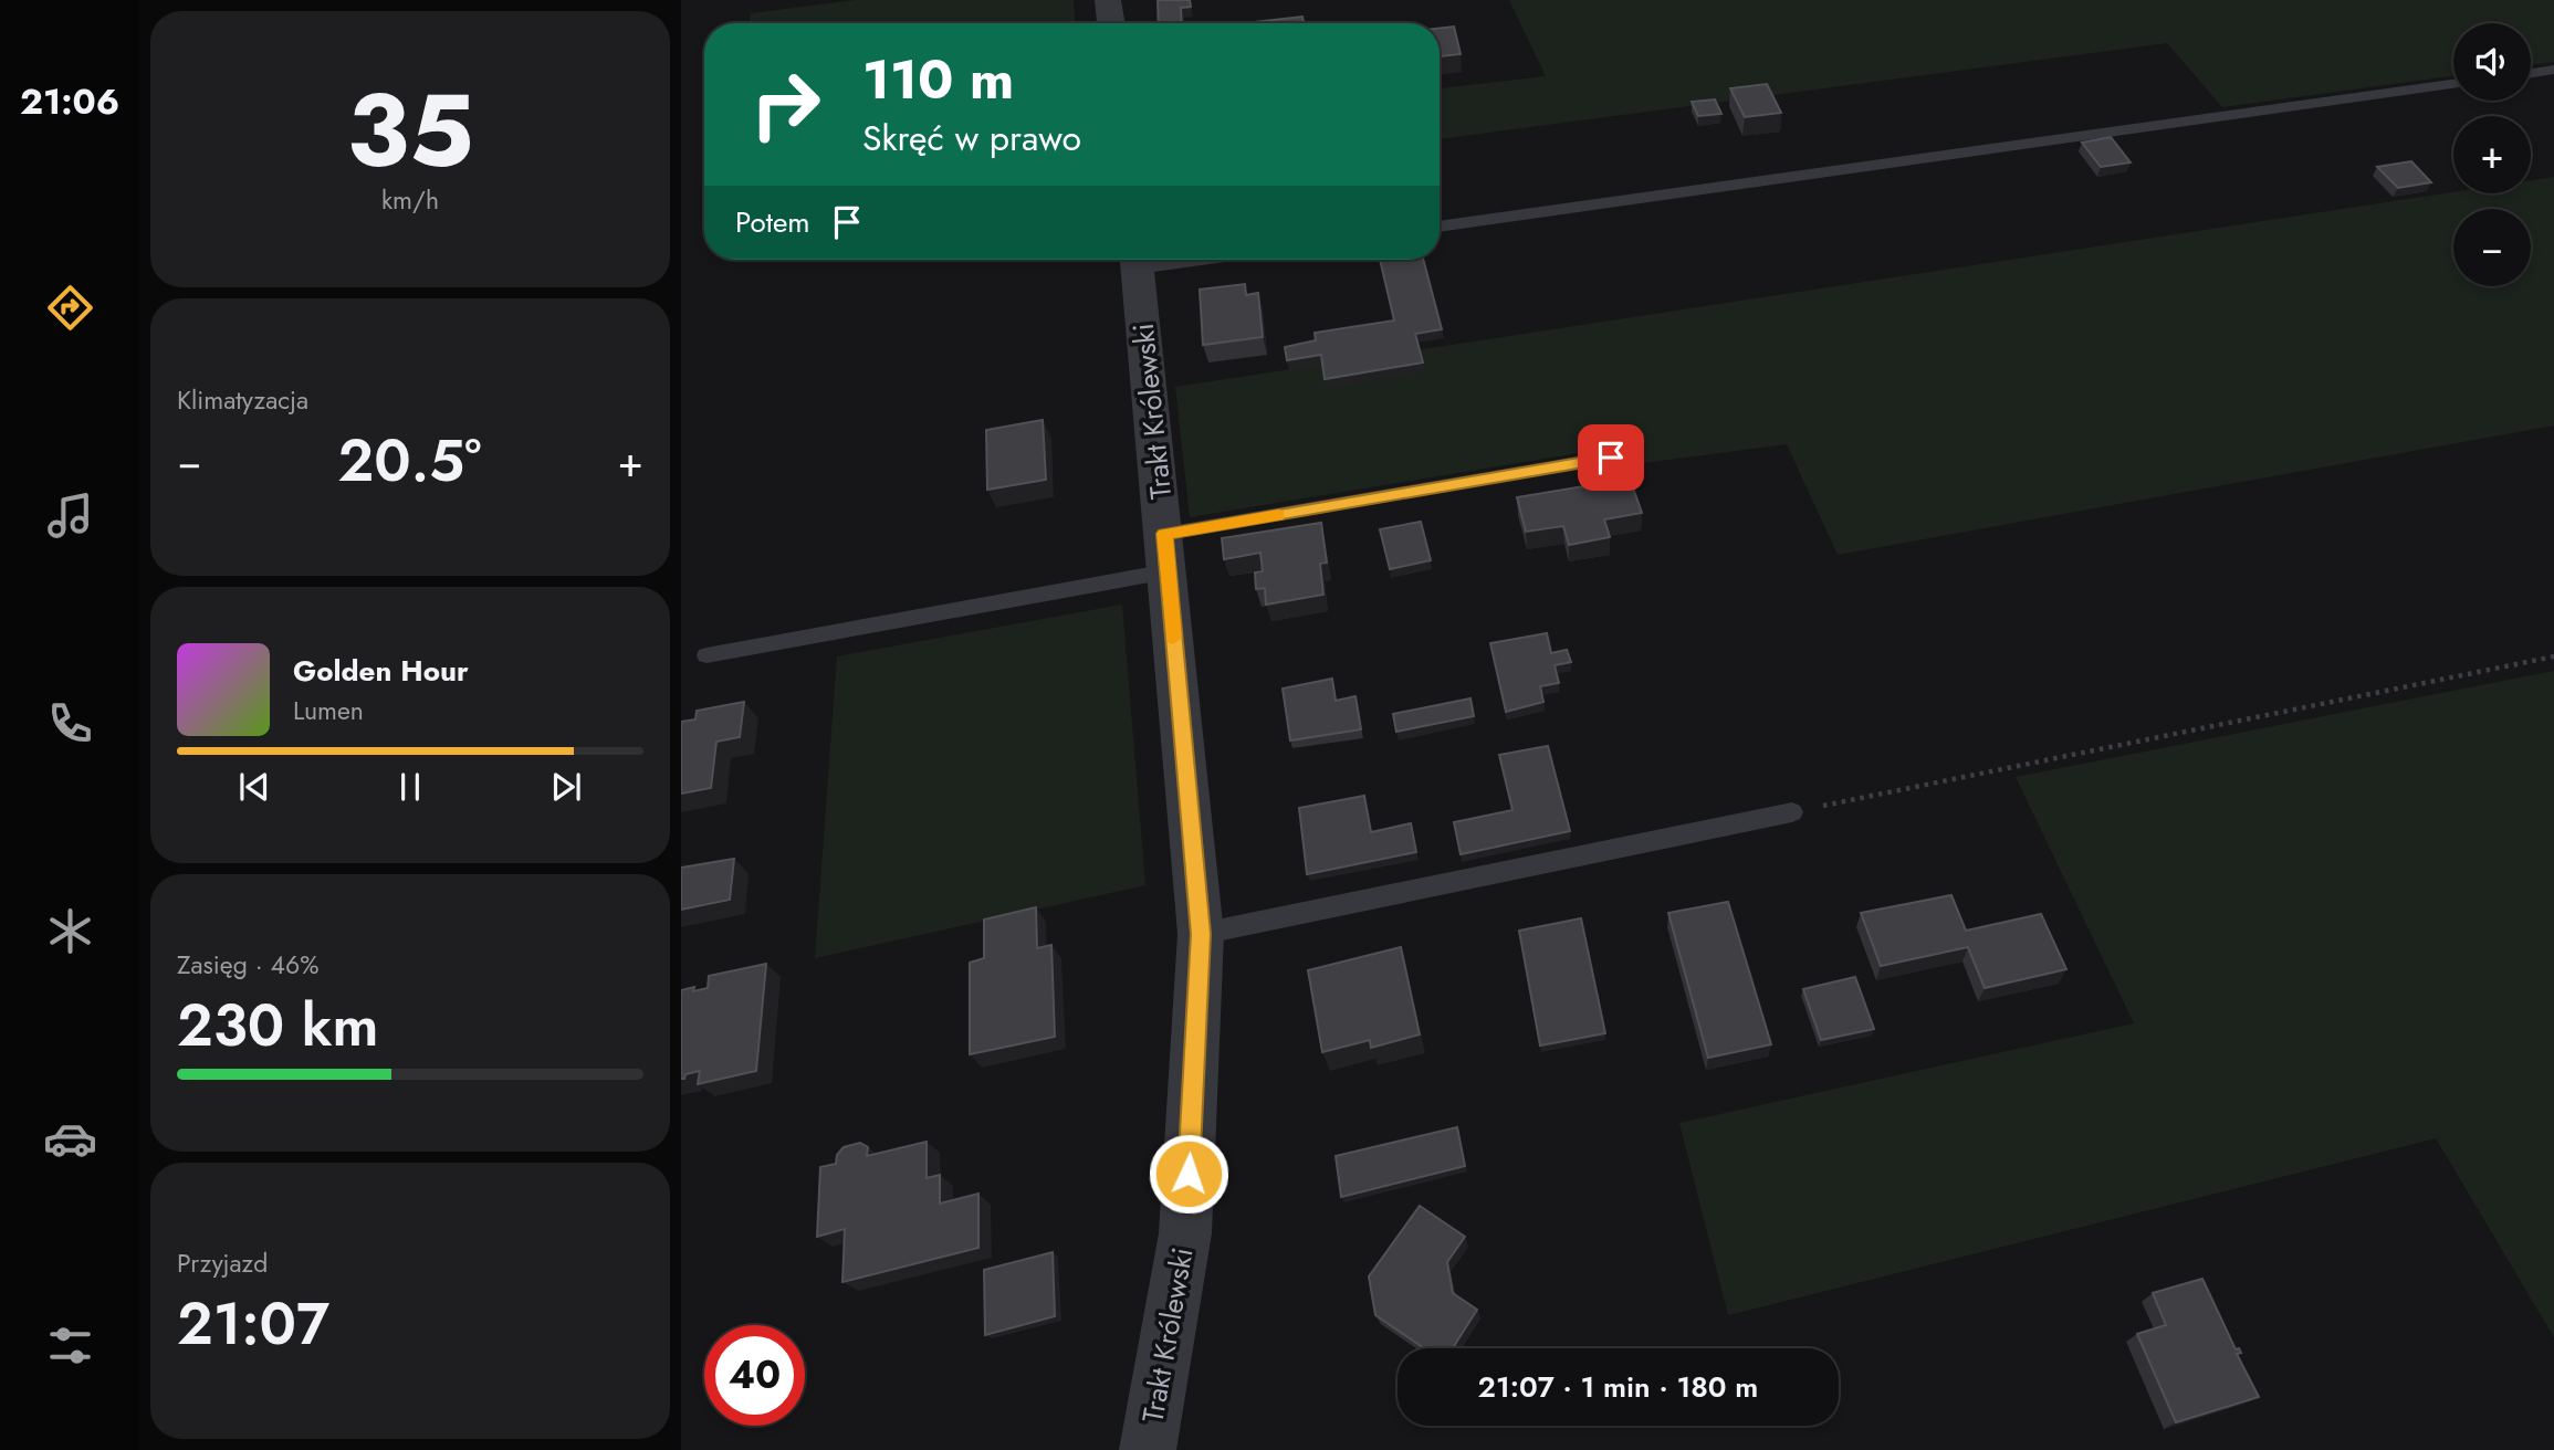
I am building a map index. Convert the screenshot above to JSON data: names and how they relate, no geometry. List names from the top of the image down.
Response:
{
  "streets": {
    "street": ["Trakt Królewski"]
  },
  "page": {
    "tabs": "21:06",
    "tile": [
      ["35", "km/h"],
      "Klimatyzacja",
      ["Zasięg · 46%", "230 km"],
      ["Przyjazd", "21:07"]
    ],
    "map_buttons": ["+", "−"],
    "turn": ["110 m", "Skręć w prawo"],
    "then": "Potem",
    "heat": ["−", "20.5°", "+"],
    "song": ["Golden Hour", "Lumen"],
    "limit": "40",
    "trip": "21:07 · 1 min · 180 m"
  }
}
